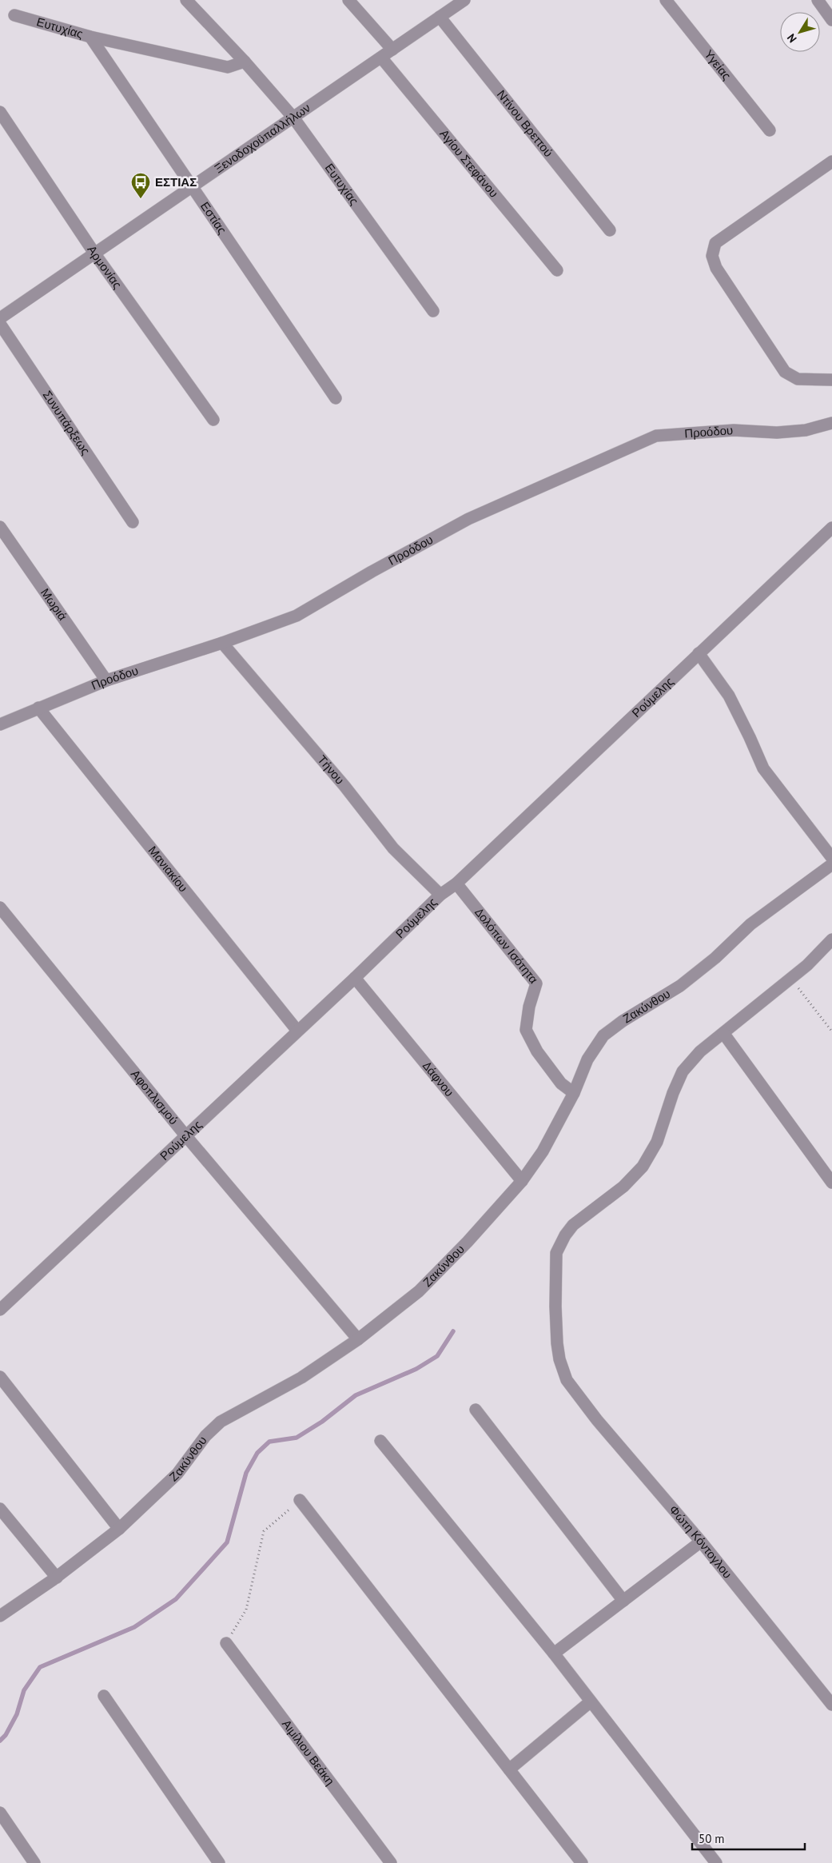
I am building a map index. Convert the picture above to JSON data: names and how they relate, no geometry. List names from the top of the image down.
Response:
{
  "streets": {
    "street": [
      "Ευτυχίας",
      "Υγείας",
      "Ντίνου Βρεττού",
      "Ξενοδοχοϋπαλλήλων",
      "Αγίου Στεφάνου",
      "Εστίας",
      "Αρμονίας",
      "Συνυπάρξεως",
      "Προόδου",
      "Μωριά",
      "Ρούμελης",
      "Τήνου",
      "Μανιακίου",
      "Δολόπων Ισότητα",
      "Ζακύνθου",
      "Δάφνου",
      "Αφοπλισμού",
      "Φώτη Κόντογλου",
      "Αιμίλιου Βεάκη"
    ]
  },
  "crossings": [
    ["Ευτυχίας", "Ξενοδοχοϋπαλλήλων"],
    ["Ευτυχίας", "Εστίας"],
    ["Ντίνου Βρεττού", "Ξενοδοχοϋπαλλήλων"],
    ["Ξενοδοχοϋπαλλήλων", "Αγίου Στεφάνου"],
    ["Ξενοδοχοϋπαλλήλων", "Εστίας"],
    ["Ξενοδοχοϋπαλλήλων", "Αρμονίας"],
    ["Προόδου", "Μωριά"],
    ["Προόδου", "Τήνου"],
    ["Προόδου", "Μανιακίου"],
    ["Ρούμελης", "Τήνου"],
    ["Ρούμελης", "Μανιακίου"],
    ["Ρούμελης", "Δολόπων Ισότητα"],
    ["Ρούμελης", "Δάφνου"],
    ["Ρούμελης", "Αφοπλισμού"],
    ["Δολόπων Ισότητα", "Ζακύνθου"],
    ["Ζακύνθου", "Δάφνου"],
    ["Ζακύνθου", "Αφοπλισμού"]
  ],
  "places": {
    "bus stop": ["ΕΣΤΙΑΣ"]
  },
  "scale_bar": "50 m",
  "north": "bottom left"
}
